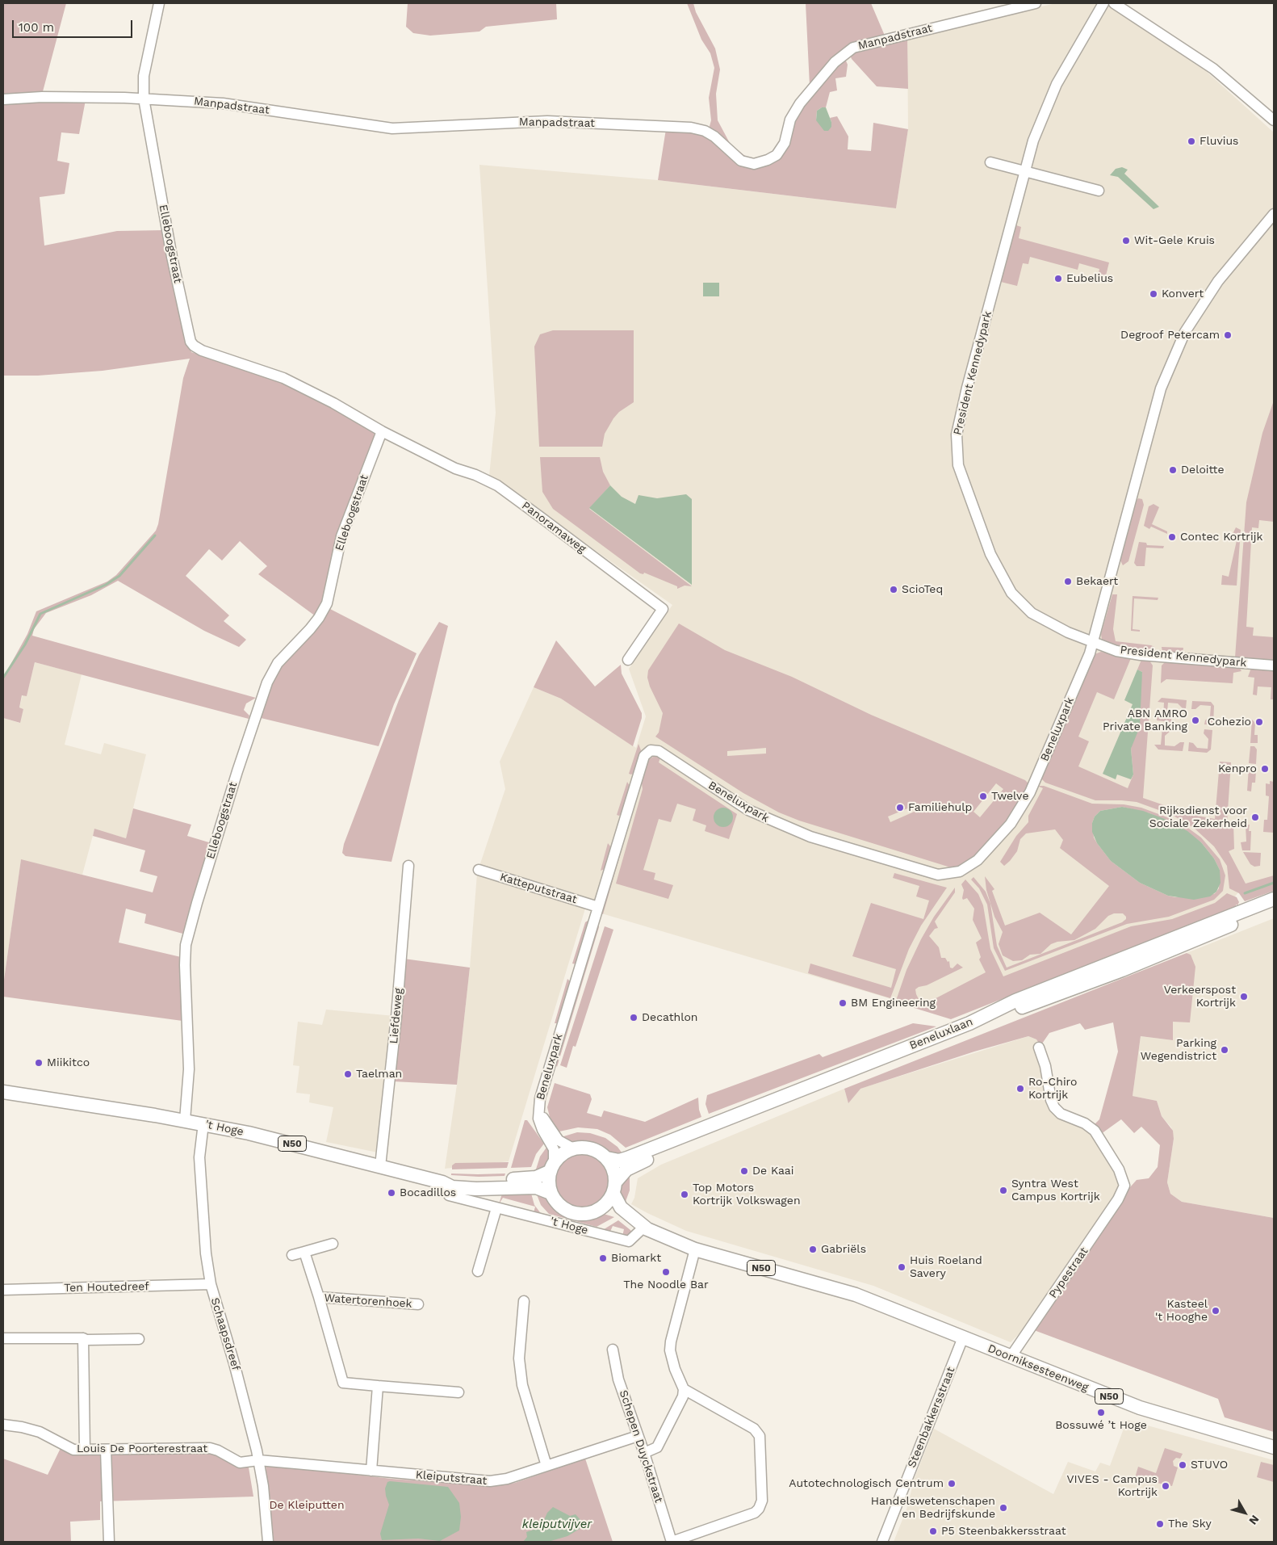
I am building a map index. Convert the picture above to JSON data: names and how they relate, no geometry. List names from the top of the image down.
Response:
{
  "streets": {
    "main road": [
      "Beneluxlaan",
      "'t Hoge",
      "N50",
      "Doorniksesteenweg"
    ],
    "street": [
      "Manpadstraat",
      "Elleboogstraat",
      "President Kennedypark",
      "Panoramaweg",
      "Beneluxpark",
      "Katteputstraat",
      "Liefdeweg",
      "Pypestraat",
      "Ten Houtedreef",
      "Watertorenhoek",
      "Schaapsdreef",
      "Steenbakkersstraat",
      "Schepen Duyckstraat",
      "Louis De Poorterestraat",
      "Kleiputstraat"
    ]
  },
  "crossings": [
    ["Manpadstraat", "Elleboogstraat"],
    ["Elleboogstraat", "Panoramaweg"],
    ["Elleboogstraat", "'t Hoge"],
    ["President Kennedypark", "Beneluxpark"],
    ["Beneluxpark", "Katteputstraat"],
    ["Beneluxpark", "Beneluxlaan"],
    ["Beneluxpark", "'t Hoge"],
    ["Beneluxpark", "N50"],
    ["Liefdeweg", "'t Hoge"],
    ["Beneluxlaan", "'t Hoge"],
    ["Beneluxlaan", "N50"],
    ["'t Hoge", "N50"],
    ["'t Hoge", "Schaapsdreef"],
    ["N50", "Doorniksesteenweg"],
    ["Pypestraat", "Doorniksesteenweg"],
    ["Ten Houtedreef", "Schaapsdreef"],
    ["Schaapsdreef", "Louis De Poorterestraat"],
    ["Schaapsdreef", "Kleiputstraat"],
    ["Doorniksesteenweg", "Steenbakkersstraat"],
    ["Schepen Duyckstraat", "Kleiputstraat"],
    ["Louis De Poorterestraat", "Kleiputstraat"]
  ],
  "water": ["kleiputvijver"],
  "parks": ["De Kleiputten"],
  "places": [
    "Fluvius",
    "Wit-Gele Kruis",
    "Eubelius",
    "Konvert",
    "Degroof Petercam",
    "Deloitte",
    "Contec Kortrijk",
    "Bekaert",
    "ScioTeq",
    "ABN AMRO Private Banking",
    "Cohezio",
    "Kenpro",
    "Twelve",
    "Familiehulp",
    "Rijksdienst voor Sociale Zekerheid",
    "Verkeerspost Kortrijk",
    "BM Engineering",
    "Decathlon",
    "Parking Wegendistrict",
    "Miikitco",
    "Taelman",
    "Ro-Chiro Kortrijk",
    "De Kaai",
    "Syntra West Campus Kortrijk",
    "Bocadillos",
    "Top Motors Kortrijk Volkswagen",
    "Gabriëls",
    "Biomarkt",
    "Huis Roeland Savery",
    "The Noodle Bar",
    "Kasteel 't Hooghe",
    "Bossuwé ’t Hoge",
    "STUVO",
    "Autotechnologisch Centrum",
    "VIVES - Campus Kortrijk",
    "Handelswetenschapen en Bedrijfskunde",
    "The Sky",
    "P5 Steenbakkersstraat"
  ],
  "scale_bar": "100 m",
  "north": "bottom right"
}
